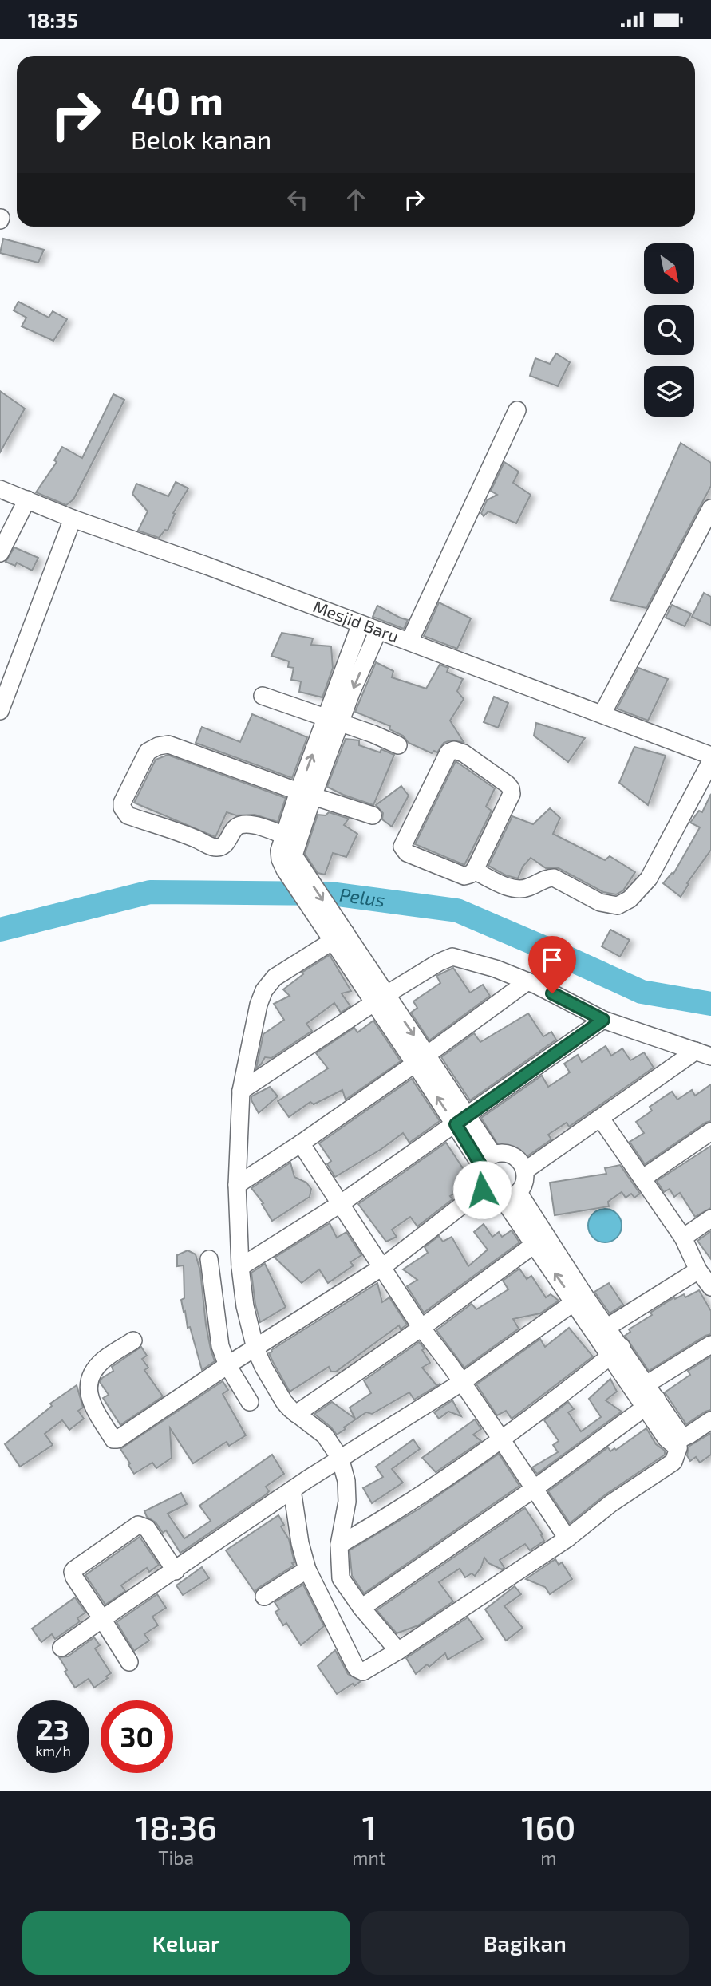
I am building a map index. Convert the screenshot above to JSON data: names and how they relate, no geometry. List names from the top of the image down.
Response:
{
  "streets": {
    "street": ["Mesjid Baru"]
  },
  "water": ["Pelus"],
  "north": "bottom right",
  "page": {
    "status": "18:35",
    "turn": ["40 m", "Belok kanan"],
    "speed": "23 km/h",
    "limit": "30",
    "eta": [
      "18:36",
      "Tiba",
      "1",
      "mnt",
      "160",
      "m"
    ],
    "buttons": ["Keluar", "Bagikan"]
  }
}
